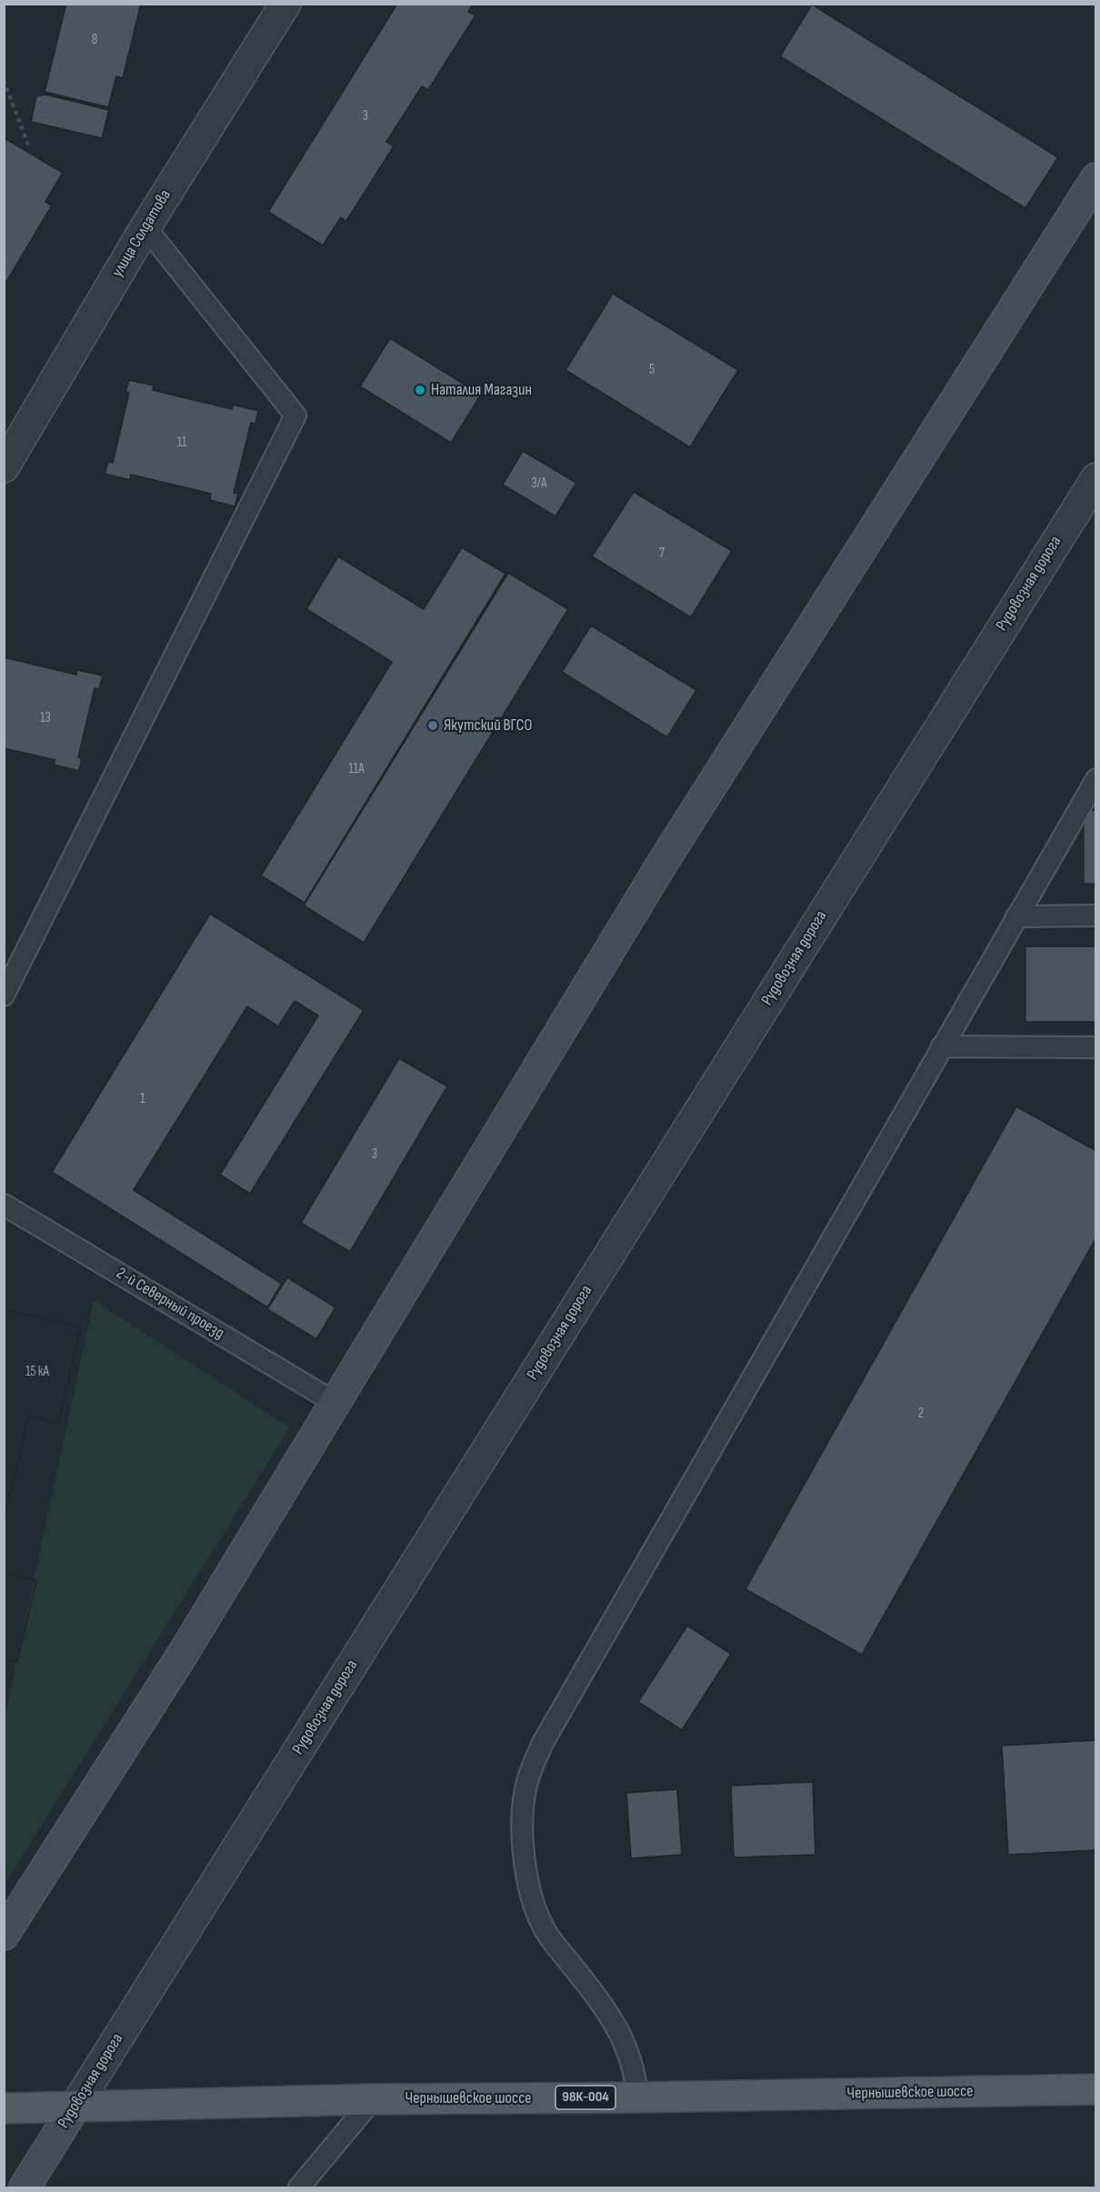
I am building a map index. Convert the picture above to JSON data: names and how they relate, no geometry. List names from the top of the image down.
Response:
{
  "streets": {
    "main road": ["Чернышевское шоссе", "98К-004"],
    "street": ["улица Солдатова", "Рудовозная дорога"],
    "lane": ["2-й Северный проезд"]
  },
  "crossings": [
    ["Рудовозная дорога", "Чернышевское шоссе"]
  ],
  "places": ["Наталия Магазин", "Якутский ВГСО"],
  "house_numbers": [
    "8",
    "3",
    "5",
    "11",
    "3/А",
    "7",
    "13",
    "11А",
    "1",
    "3",
    "15 кА",
    "2"
  ]
}
